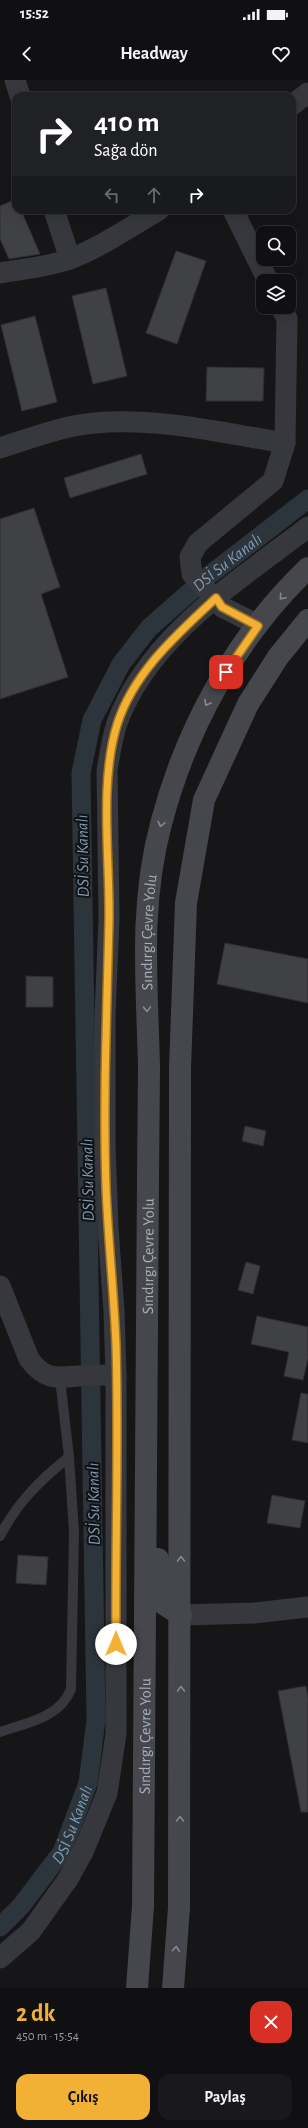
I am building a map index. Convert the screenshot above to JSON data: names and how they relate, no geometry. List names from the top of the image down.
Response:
{
  "streets": {
    "main road": ["Sındırgı Çevre Yolu"]
  },
  "water": ["DSİ Su Kanalı"],
  "page": {
    "status": "15:52",
    "header": "Headway",
    "turn": ["410 m", "Sağa dön"],
    "heading": ["2 dk", "450 m · 15:54"],
    "buttons": ["Çıkış", "Paylaş"]
  }
}
